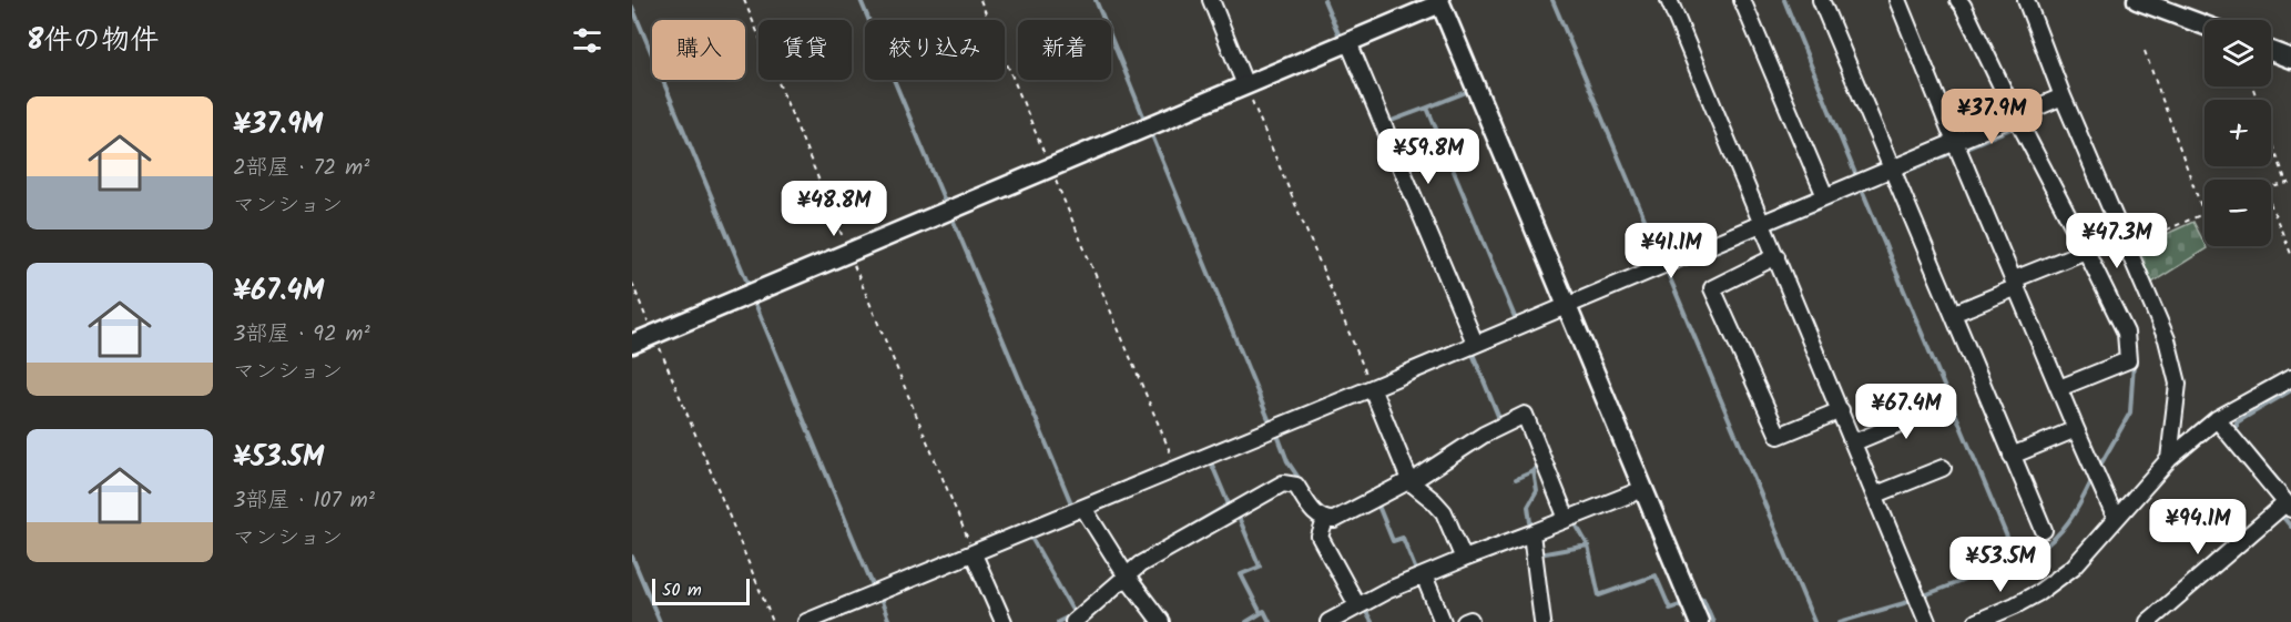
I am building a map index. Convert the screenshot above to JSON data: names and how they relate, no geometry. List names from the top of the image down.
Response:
{
  "scale_bar": "50 m",
  "page": {
    "heading": "8件の物件",
    "map_buttons": ["+", "−"],
    "chip": [
      "購入",
      "賃貸",
      "絞り込み",
      "新着"
    ],
    "list": [
      {
        "name": "¥37.9M",
        "note": "2部屋 · 72 m² · マンション"
      },
      {
        "name": "¥67.4M",
        "note": "3部屋 · 92 m² · マンション"
      },
      {
        "name": "¥53.5M",
        "note": "3部屋 · 107 m² · マンション"
      }
    ],
    "price": [
      "¥37.9M",
      "¥59.8M",
      "¥48.8M",
      "¥47.3M",
      "¥41.1M",
      "¥67.4M",
      "¥94.1M",
      "¥53.5M"
    ],
    "scale": "50 m"
  }
}
